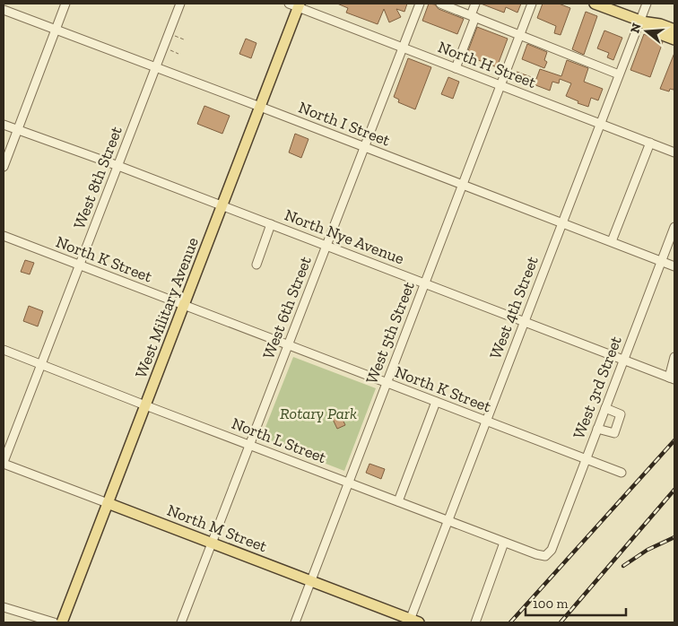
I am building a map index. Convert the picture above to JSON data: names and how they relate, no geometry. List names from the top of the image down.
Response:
{
  "streets": {
    "main road": ["West Military Avenue", "North M Street"],
    "street": [
      "North H Street",
      "North I Street",
      "West 8th Street",
      "North Nye Avenue",
      "North K Street",
      "West 6th Street",
      "West 4th Street",
      "West 5th Street",
      "West 3rd Street",
      "North L Street"
    ]
  },
  "crossings": [
    ["North H Street", "West Military Avenue"],
    ["North H Street", "West 6th Street"],
    ["North H Street", "West 4th Street"],
    ["North H Street", "West 5th Street"],
    ["North I Street", "West 8th Street"],
    ["North I Street", "West Military Avenue"],
    ["North I Street", "West 6th Street"],
    ["North I Street", "West 4th Street"],
    ["North I Street", "West 5th Street"],
    ["North I Street", "West 3rd Street"],
    ["West 8th Street", "North Nye Avenue"],
    ["West 8th Street", "North K Street"],
    ["West 8th Street", "North L Street"],
    ["West 8th Street", "North M Street"],
    ["North Nye Avenue", "West Military Avenue"],
    ["North Nye Avenue", "West 6th Street"],
    ["North Nye Avenue", "West 4th Street"],
    ["North Nye Avenue", "West 5th Street"],
    ["North Nye Avenue", "West 3rd Street"],
    ["North K Street", "West Military Avenue"],
    ["North K Street", "West 6th Street"],
    ["North K Street", "West 4th Street"],
    ["North K Street", "West 5th Street"],
    ["North K Street", "West 3rd Street"],
    ["West Military Avenue", "North L Street"],
    ["West Military Avenue", "North M Street"],
    ["West 6th Street", "North L Street"],
    ["West 6th Street", "North M Street"],
    ["West 4th Street", "North L Street"],
    ["West 4th Street", "North M Street"],
    ["West 5th Street", "North L Street"],
    ["West 5th Street", "North M Street"],
    ["West 3rd Street", "North L Street"]
  ],
  "parks": ["Rotary Park"],
  "scale_bar": "100 m",
  "north": "left"
}
